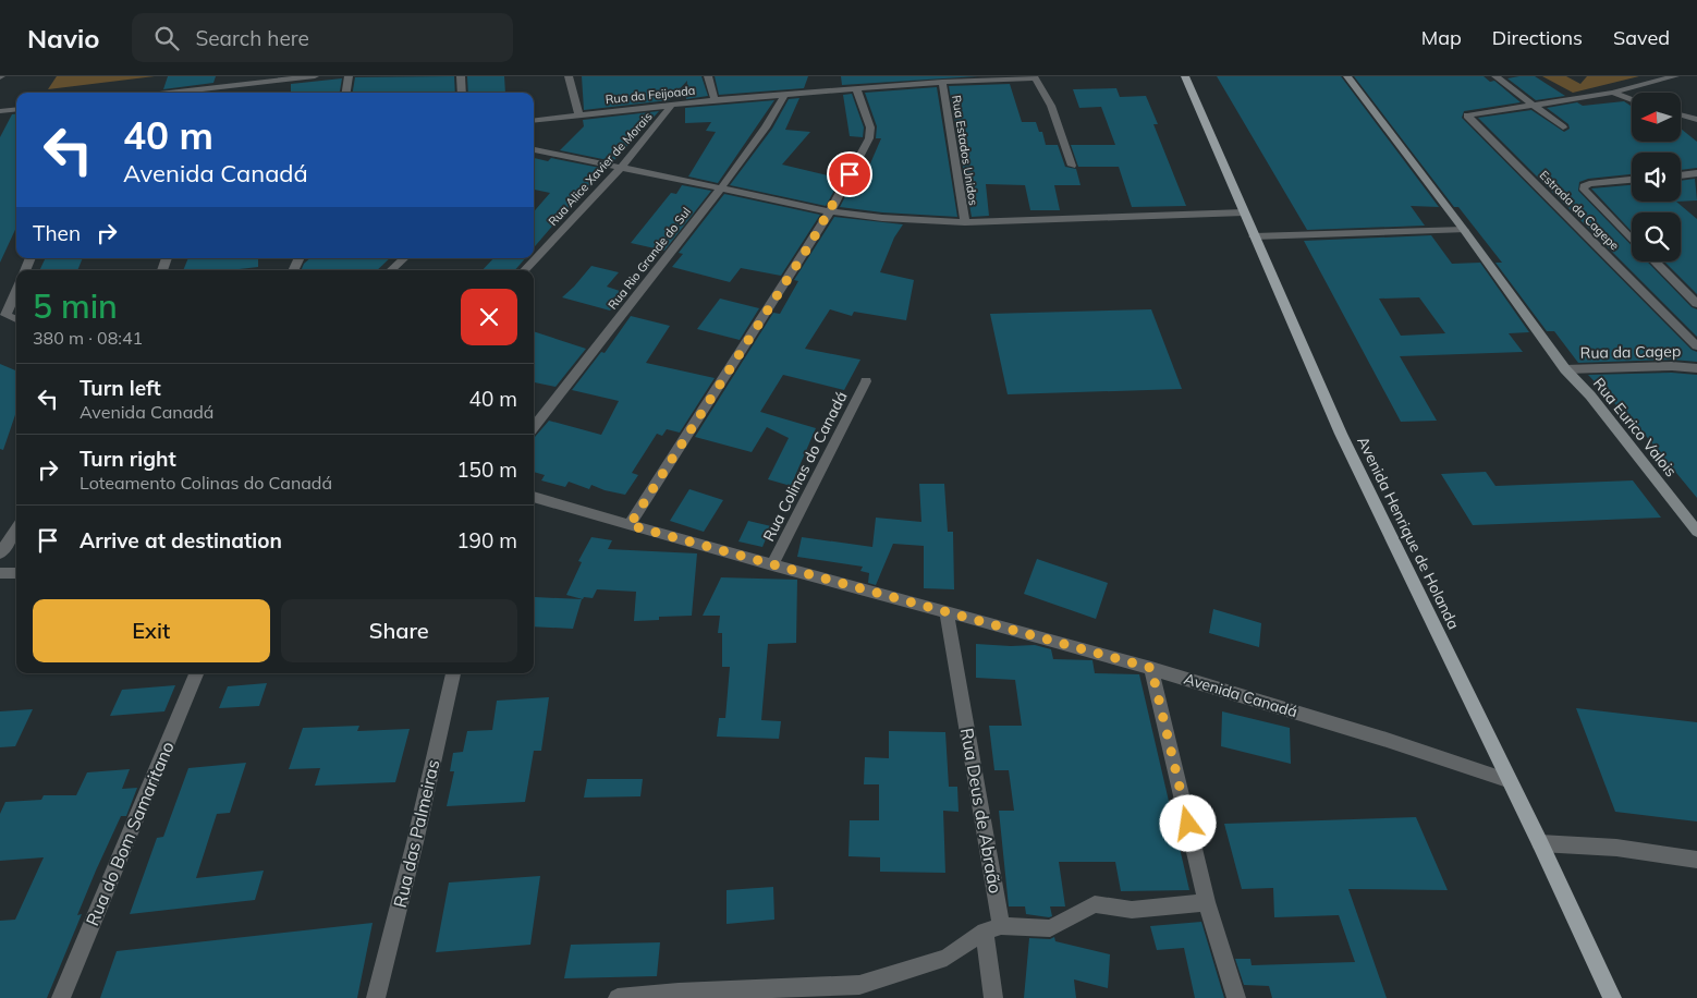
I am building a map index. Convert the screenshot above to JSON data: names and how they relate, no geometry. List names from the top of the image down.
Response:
{
  "streets": {
    "main road": ["Rua Eurico Valois", "Avenida Henrique de Holanda"],
    "street": [
      "Rua da Feijoada",
      "Rua Estados Unidos",
      "Rua Alice Xavier de Morais",
      "Estrada da Cagepe",
      "Rua Rio Grande do Sul",
      "Rua da Cagep",
      "Rua Colinas do Canadá",
      "Avenida Canadá",
      "Rua Deus de Abraão",
      "Rua do Bom Samaritano",
      "Rua das Palmeiras"
    ]
  },
  "crossings": [
    ["Rua da Feijoada", "Rua Estados Unidos"],
    ["Rua da Feijoada", "Rua Alice Xavier de Morais"],
    ["Rua da Feijoada", "Rua Rio Grande do Sul"],
    ["Rua da Cagep", "Rua Eurico Valois"],
    ["Rua Colinas do Canadá", "Avenida Canadá"],
    ["Avenida Henrique de Holanda", "Avenida Canadá"],
    ["Avenida Canadá", "Rua Deus de Abraão"]
  ],
  "north": "left",
  "page": {
    "header": "Navio",
    "search": "Search here",
    "nav": ["Map", "Directions", "Saved"],
    "turn": ["40 m", "Avenida Canadá"],
    "then": "Then",
    "heading": ["5 min", "380 m · 08:41"],
    "list": [
      {
        "name": "Turn left",
        "note": "Avenida Canadá",
        "value": "40 m"
      },
      {
        "name": "Turn right",
        "note": "Loteamento Colinas do Canadá",
        "value": "150 m"
      },
      {
        "name": "Arrive at destination",
        "value": "190 m"
      }
    ],
    "buttons": ["Exit", "Share"]
  }
}
